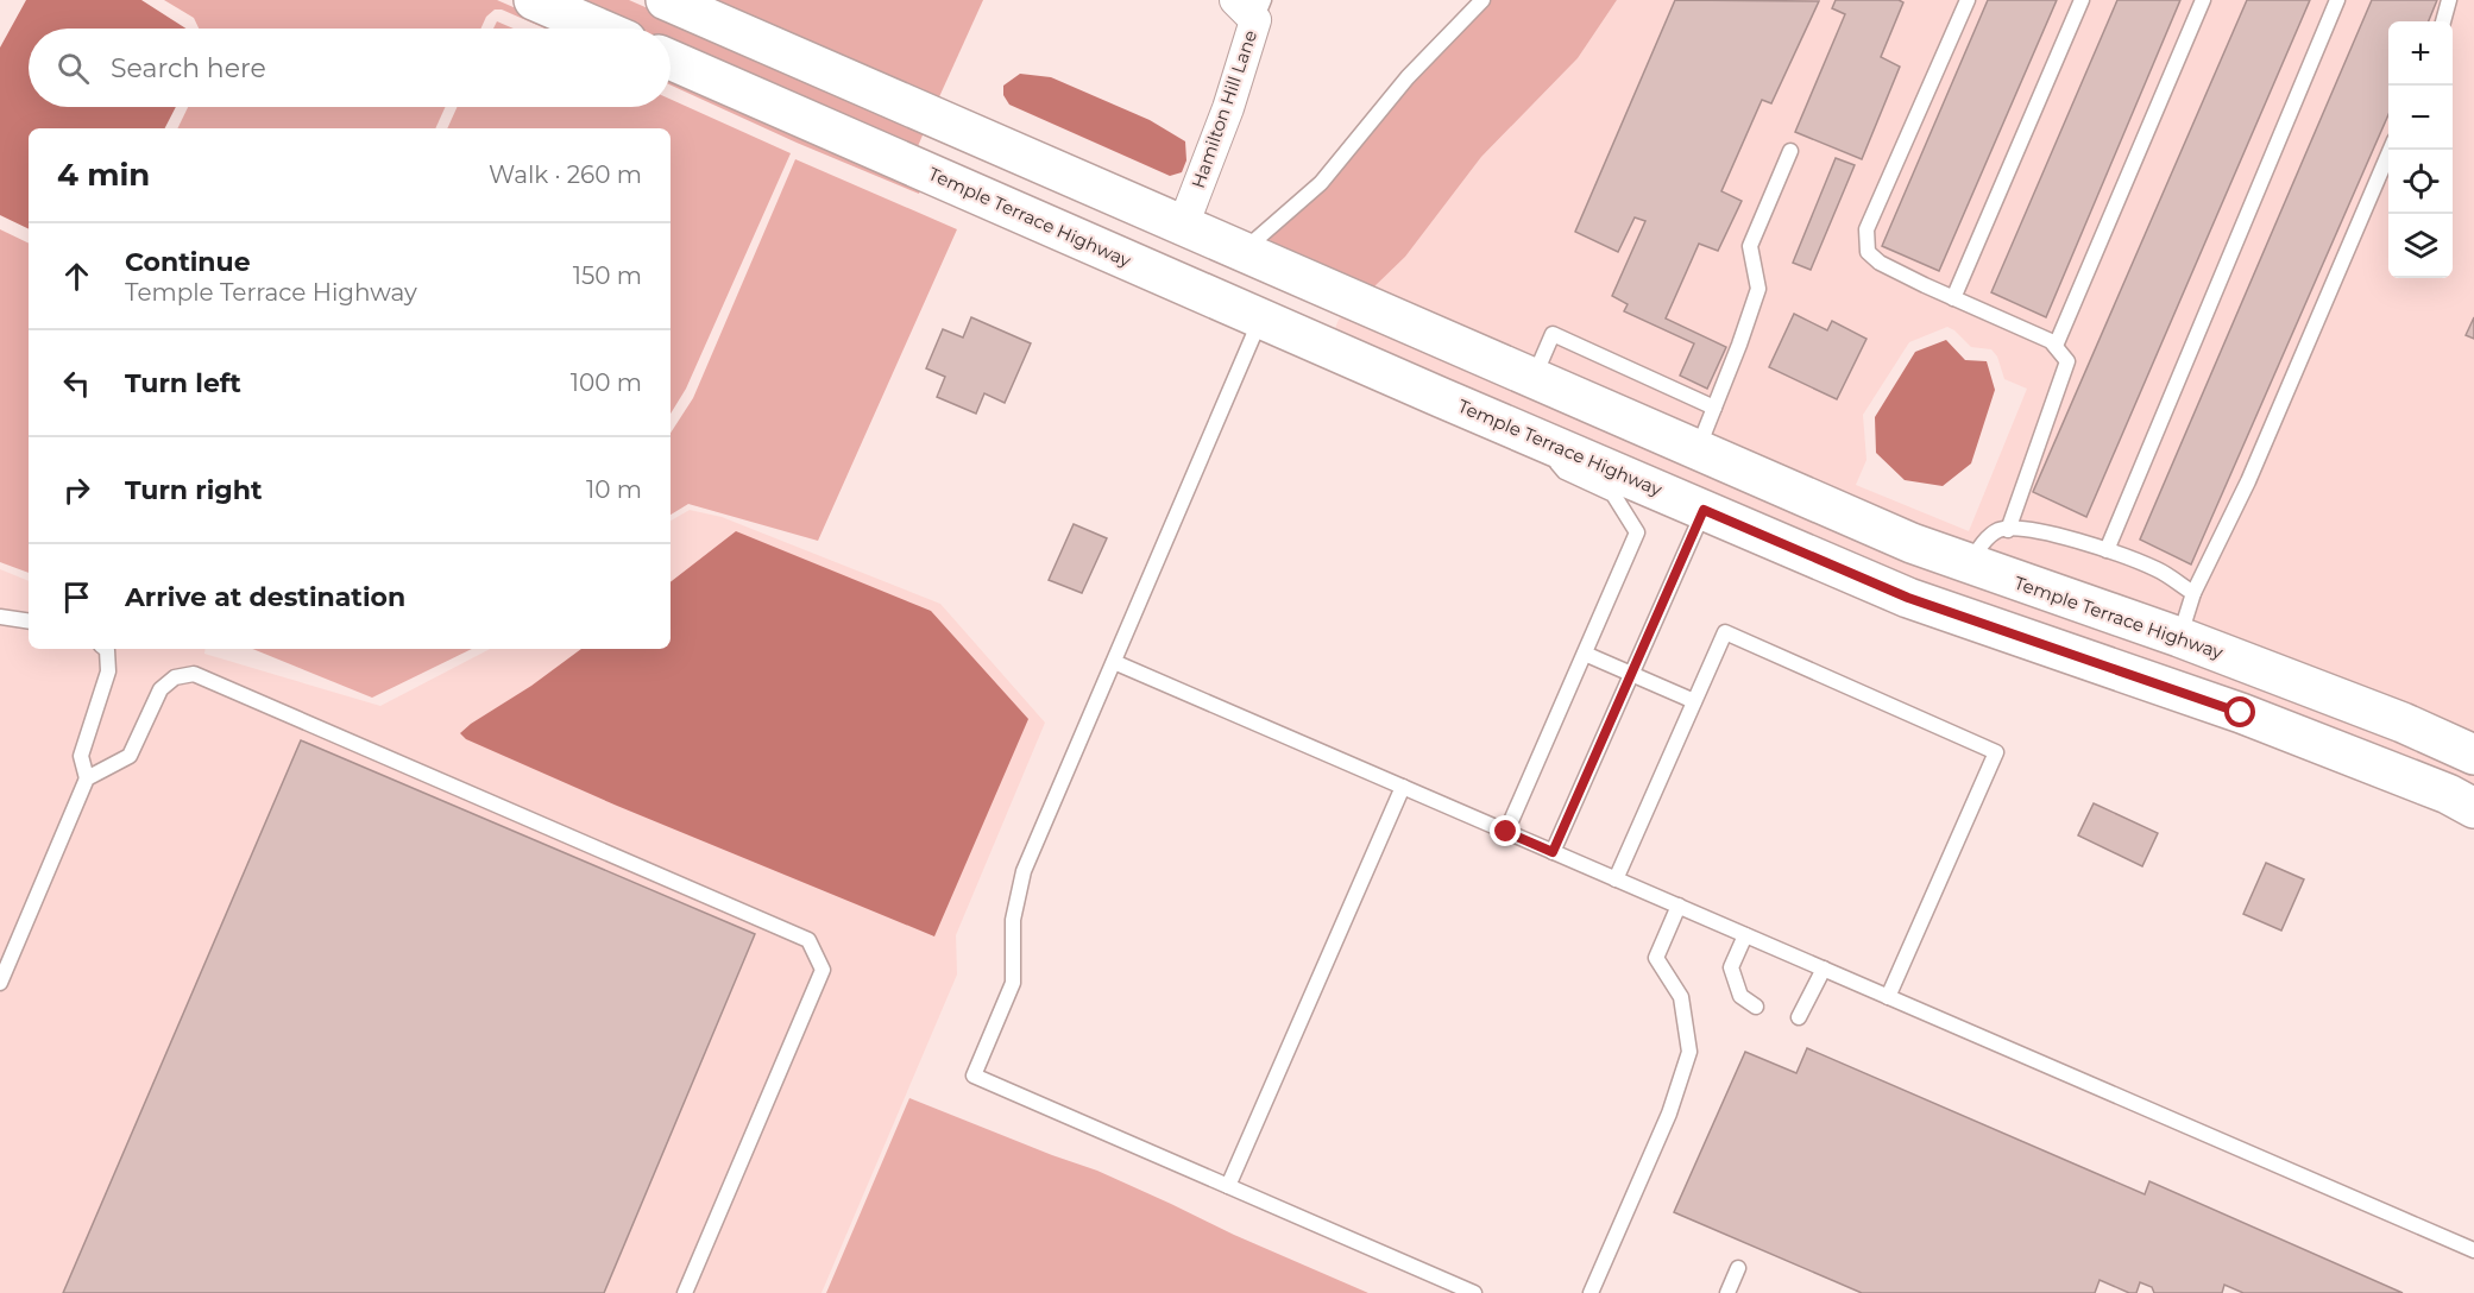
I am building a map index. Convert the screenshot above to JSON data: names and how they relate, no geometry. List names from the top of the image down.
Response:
{
  "streets": {
    "main road": ["Temple Terrace Highway"],
    "street": ["Hamilton Hill Lane"]
  },
  "crossings": [
    ["Hamilton Hill Lane", "Temple Terrace Highway"]
  ],
  "page": {
    "map_buttons": ["+", "−"],
    "search": "Search here",
    "heading": ["4 min", "Walk · 260 m"],
    "list": [
      ["Continue", "Temple Terrace Highway", "150 m"],
      ["Turn left", "100 m"],
      ["Turn right", "10 m"],
      "Arrive at destination"
    ]
  }
}
